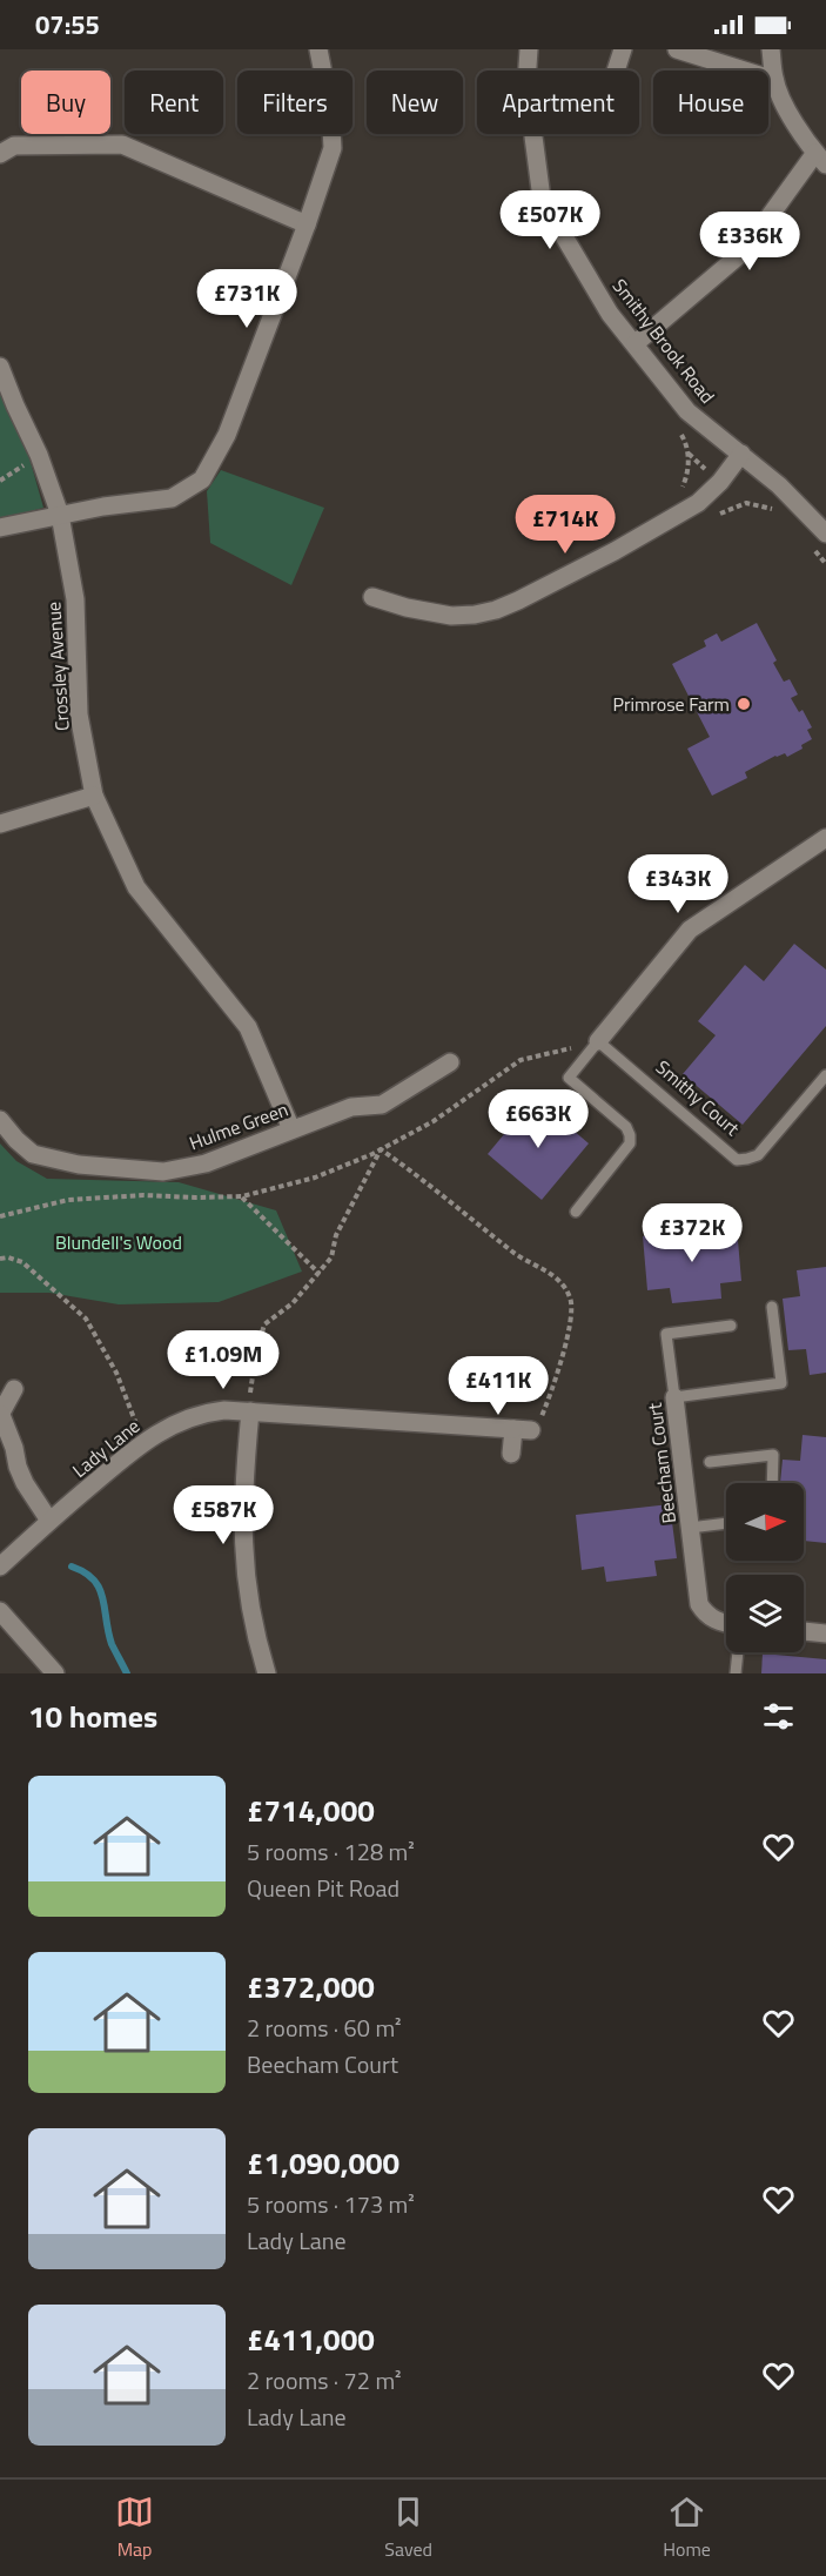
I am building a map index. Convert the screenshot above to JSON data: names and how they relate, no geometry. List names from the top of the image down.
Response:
{
  "streets": {
    "street": [
      "Smithy Brook Road",
      "Crossley Avenue",
      "Hulme Green",
      "Lady Lane",
      "Beecham Court"
    ],
    "lane": ["Smithy Court"]
  },
  "crossings": [
    ["Crossley Avenue", "Hulme Green"]
  ],
  "parks": ["Blundell's Wood"],
  "places": ["Primrose Farm"],
  "north": "right",
  "page": {
    "status": "07:55",
    "chip": [
      "Buy",
      "Rent",
      "Filters",
      "New",
      "Apartment",
      "House"
    ],
    "price": [
      "£507K",
      "£336K",
      "£731K",
      "£714K",
      "£343K",
      "£663K",
      "£372K",
      "£1.09M",
      "£411K",
      "£587K"
    ],
    "heading": "10 homes",
    "list": [
      {
        "name": "£714,000",
        "note": "5 rooms · 128 m² · Queen Pit Road"
      },
      {
        "name": "£372,000",
        "note": "2 rooms · 60 m² · Beecham Court"
      },
      {
        "name": "£1,090,000",
        "note": "5 rooms · 173 m² · Lady Lane"
      },
      {
        "name": "£411,000",
        "note": "2 rooms · 72 m² · Lady Lane"
      }
    ],
    "tabs": ["Map", "Saved", "Home"]
  }
}
